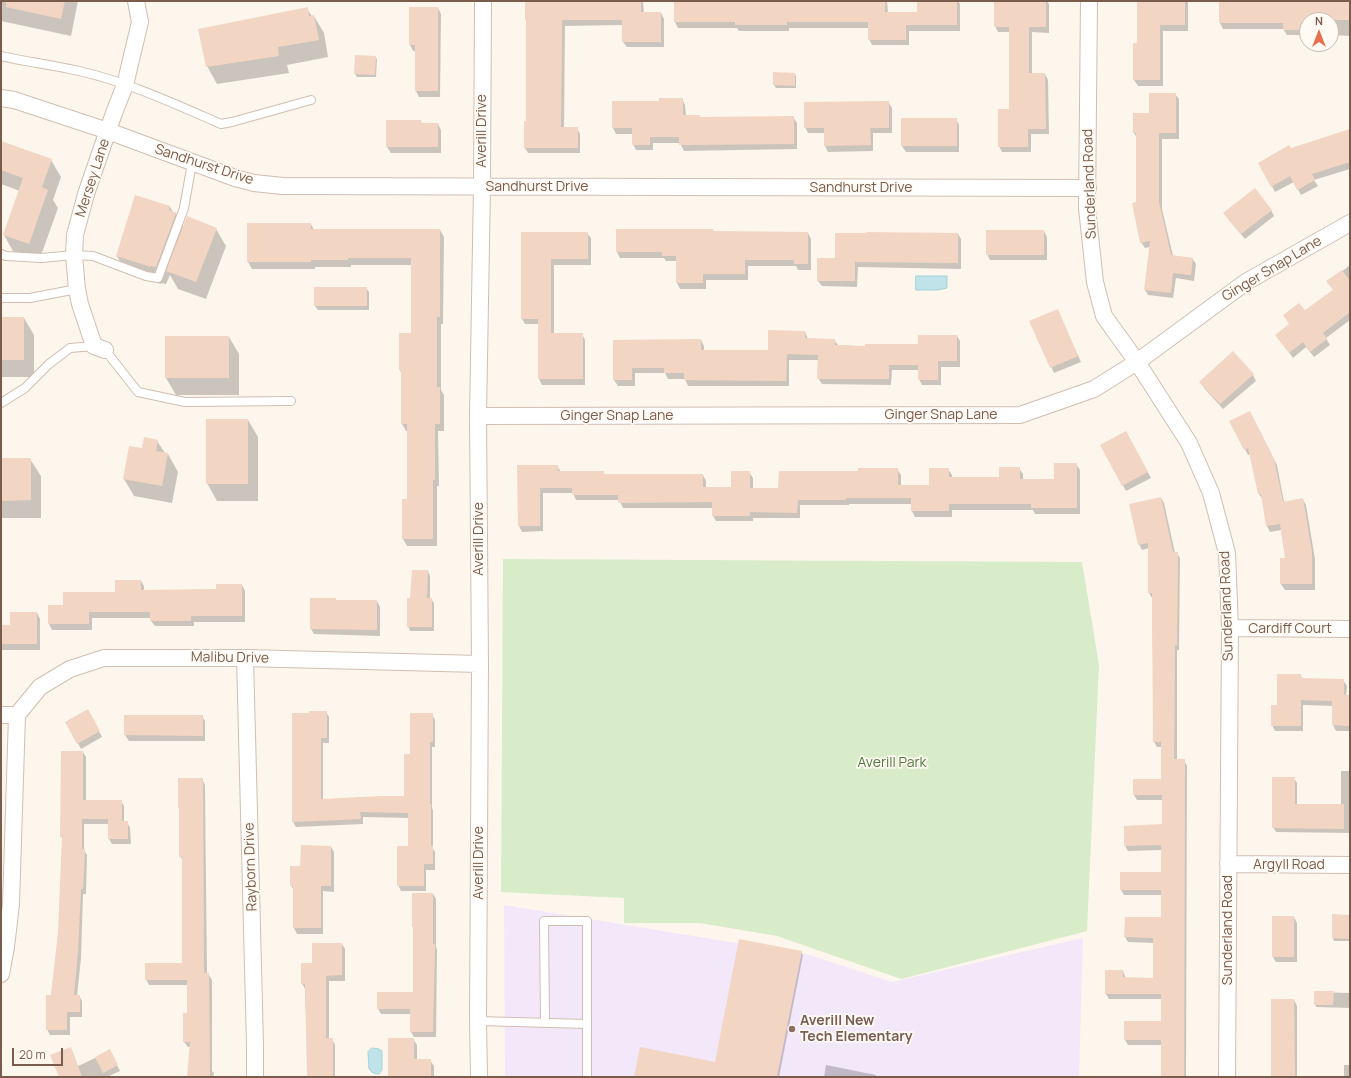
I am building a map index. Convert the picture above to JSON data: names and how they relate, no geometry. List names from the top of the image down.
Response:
{
  "streets": {
    "street": [
      "Averill Drive",
      "Sandhurst Drive",
      "Mersey Lane",
      "Sunderland Road",
      "Ginger Snap Lane",
      "Cardiff Court",
      "Malibu Drive",
      "Argyll Road",
      "Rayborn Drive"
    ]
  },
  "crossings": [
    ["Averill Drive", "Sandhurst Drive"],
    ["Averill Drive", "Ginger Snap Lane"],
    ["Averill Drive", "Malibu Drive"],
    ["Sandhurst Drive", "Mersey Lane"],
    ["Sandhurst Drive", "Sunderland Road"],
    ["Sunderland Road", "Ginger Snap Lane"],
    ["Sunderland Road", "Cardiff Court"],
    ["Sunderland Road", "Argyll Road"],
    ["Malibu Drive", "Rayborn Drive"]
  ],
  "parks": ["Averill Park"],
  "places": ["Averill New Tech Elementary"],
  "scale_bar": "20 m",
  "north": "top"
}
